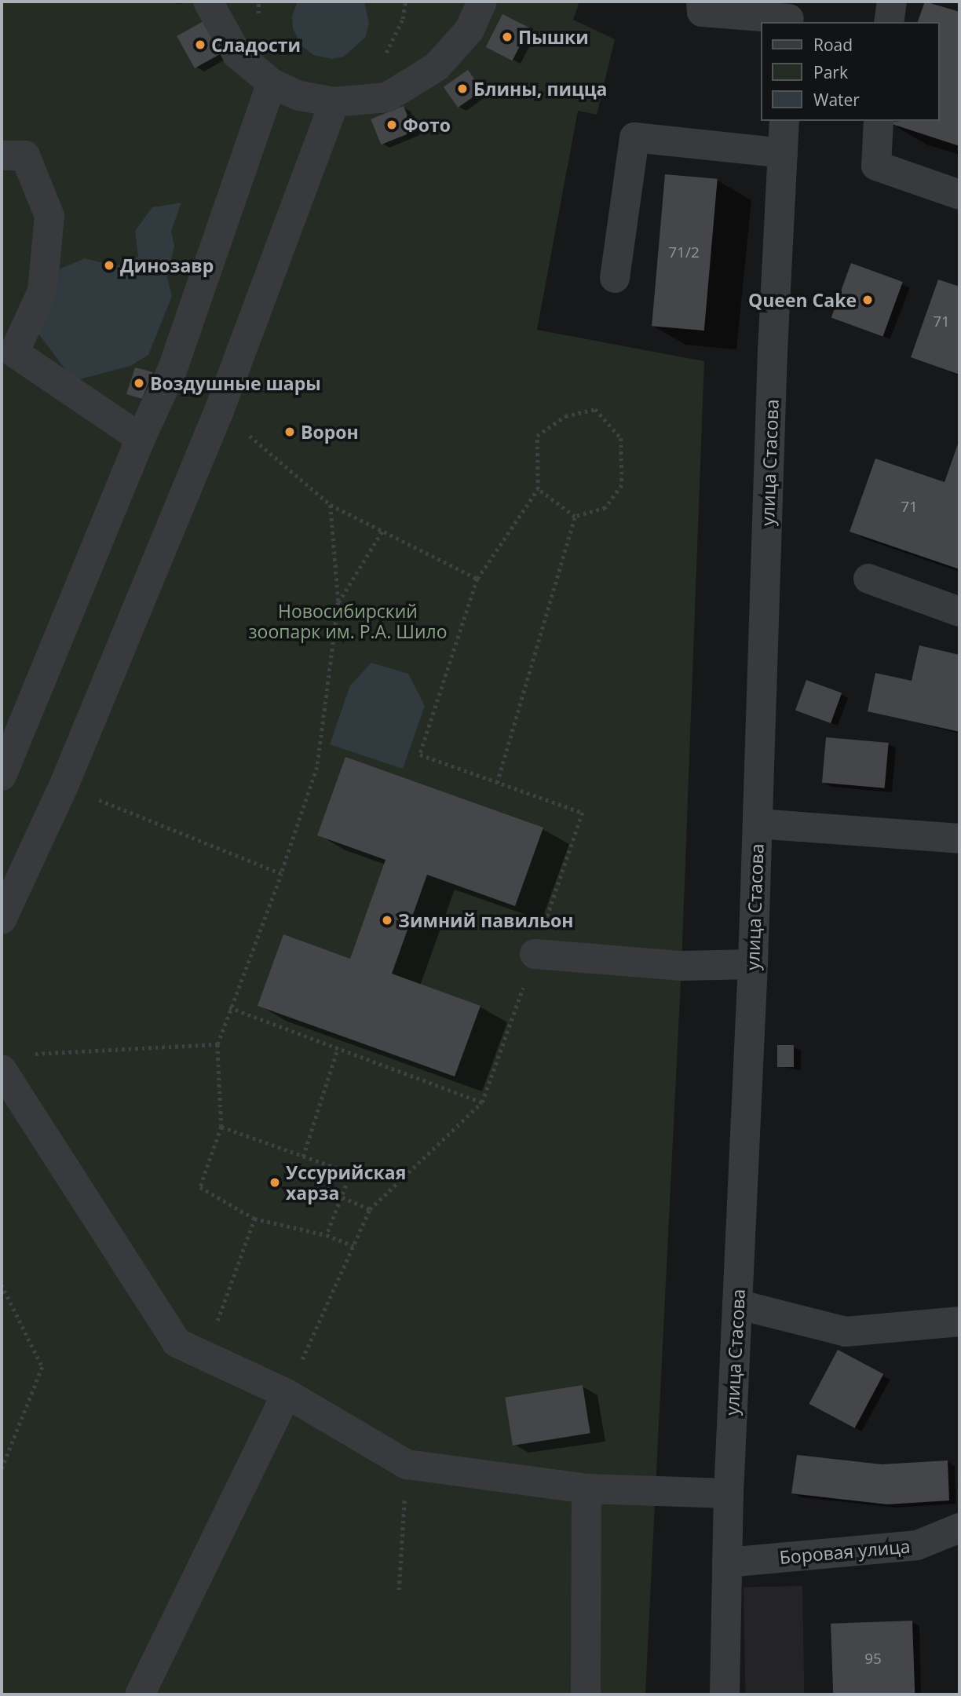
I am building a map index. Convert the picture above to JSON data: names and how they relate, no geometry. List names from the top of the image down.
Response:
{
  "streets": {
    "street": ["улица Стасова", "Боровая улица"]
  },
  "crossings": [
    ["улица Стасова", "Боровая улица"]
  ],
  "parks": ["Новосибирский зоопарк им. Р.А. Шило"],
  "places": [
    "Пышки",
    "Сладости",
    "Блины, пицца",
    "Фото",
    "Динозавр",
    "Queen Cake",
    "Воздушные шары",
    "Ворон",
    "Зимний павильон",
    "Уссурийская харза"
  ],
  "house_numbers": [
    "71/2",
    "71",
    "71",
    "95"
  ],
  "legend": ["Road", "Park", "Water"]
}
